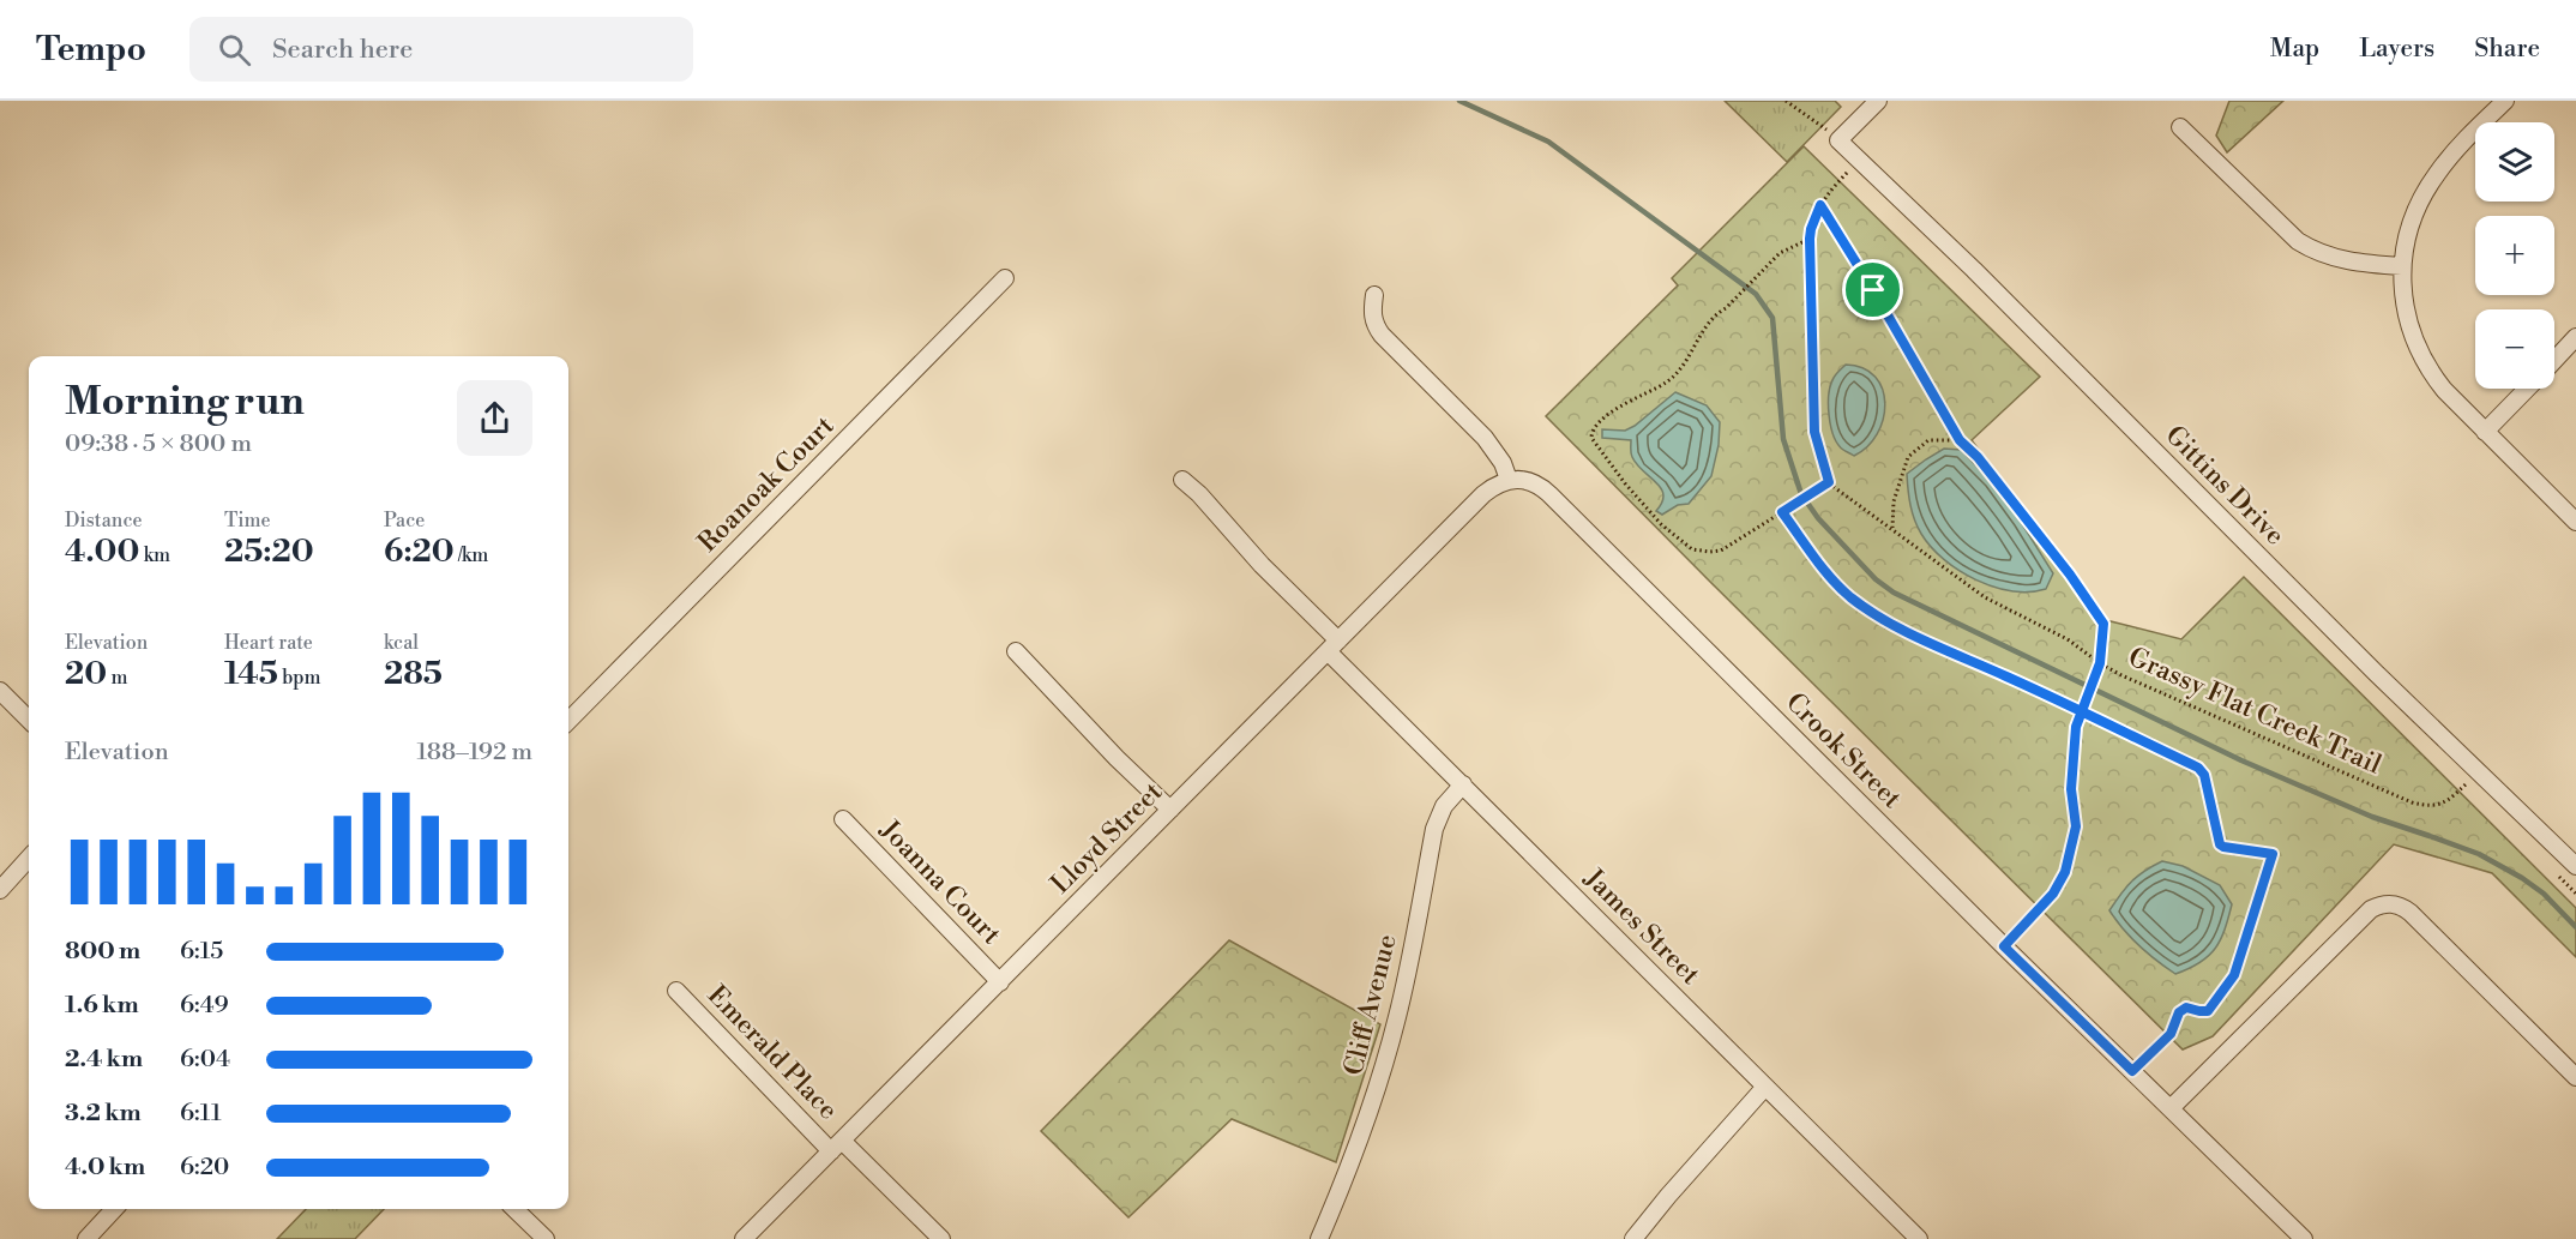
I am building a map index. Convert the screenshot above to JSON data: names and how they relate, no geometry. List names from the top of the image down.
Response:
{
  "streets": {
    "street": [
      "Roanoak Court",
      "Gittins Drive",
      "Crook Street",
      "Lloyd Street",
      "Joanna Court",
      "James Street",
      "Cliff Avenue",
      "Emerald Place"
    ],
    "path": ["Grassy Flat Creek Trail"]
  },
  "crossings": [
    ["Grassy Flat Creek Trail", "Crook Street"],
    ["Crook Street", "Lloyd Street"],
    ["Lloyd Street", "Joanna Court"],
    ["Lloyd Street", "James Street"],
    ["Lloyd Street", "Emerald Place"],
    ["James Street", "Cliff Avenue"]
  ],
  "page": {
    "header": "Tempo",
    "search": "Search here",
    "nav": ["Map", "Layers", "Share"],
    "map_buttons": ["+", "−"],
    "heading": ["Morning run", "09:38 · 5 × 800 m"],
    "stats": [
      ["Distance", "4.00 km"],
      ["Time", "25:20"],
      ["Pace", "6:20 /km"],
      ["Elevation", "20 m"],
      ["Heart rate", "145 bpm"],
      ["kcal", "285"]
    ],
    "chart": ["Elevation", "188–192 m"],
    "list": [
      {
        "name": "800 m",
        "note": "6:15"
      },
      {
        "name": "1.6 km",
        "note": "6:49"
      },
      {
        "name": "2.4 km",
        "note": "6:04"
      },
      {
        "name": "3.2 km",
        "note": "6:11"
      },
      {
        "name": "4.0 km",
        "note": "6:20"
      }
    ]
  }
}
